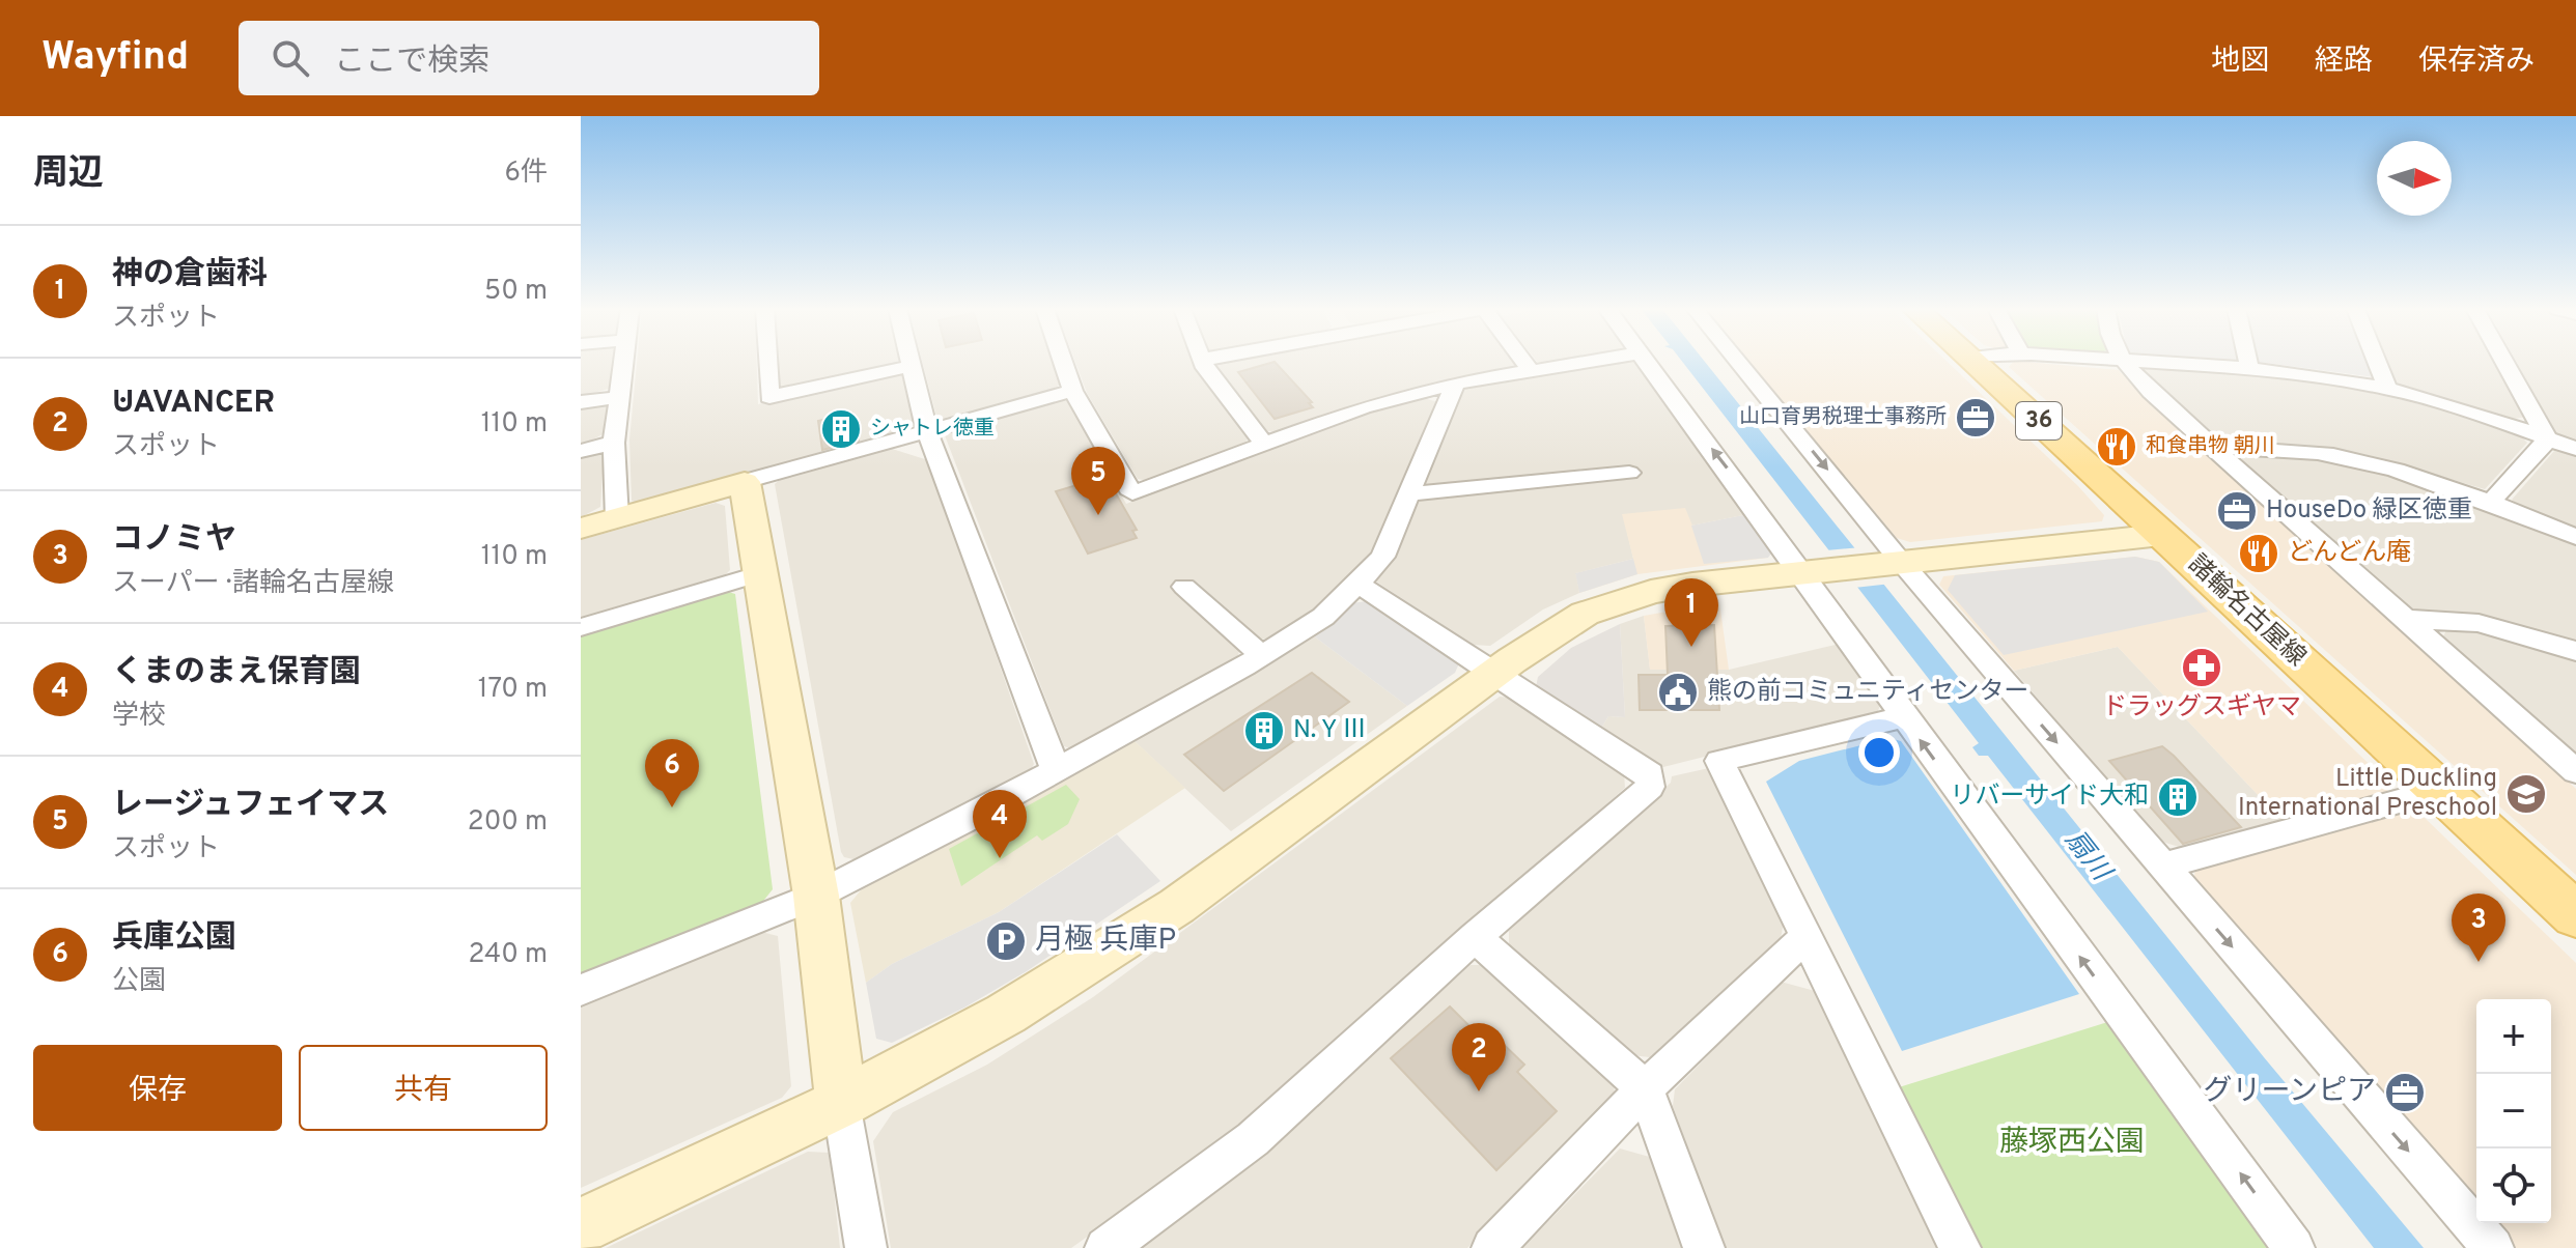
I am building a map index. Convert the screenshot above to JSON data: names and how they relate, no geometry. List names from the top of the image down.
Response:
{
  "streets": {
    "main road": ["36", "諸輪名古屋線"]
  },
  "water": ["扇川"],
  "parks": ["藤塚西公園"],
  "places": {
    "office": ["山口育男税理士事務所", "HouseDo 緑区徳重", "グリーンピア"],
    "building": ["シャトレ徳重", "N. Y Ⅲ", "リバーサイド大和"],
    "restaurant": ["和食串物 朝川", "どんどん庵"],
    "pharmacy": ["ドラッグスギヤマ"],
    "public building": ["熊の前コミュニティセンター"],
    "school or university": ["Little Duckling International Preschool"],
    "parking": ["月極 兵庫P"]
  },
  "north": "right",
  "page": {
    "header": "Wayfind",
    "search": "ここで検索",
    "nav": ["地図", "経路", "保存済み"],
    "heading": ["周辺", "6件"],
    "list": [
      {
        "mark": "1",
        "name": "神の倉歯科",
        "note": "スポット",
        "value": "50 m"
      },
      {
        "mark": "2",
        "name": "U·AVANCER",
        "note": "スポット",
        "value": "110 m"
      },
      {
        "mark": "3",
        "name": "コノミヤ",
        "note": "スーパー · 諸輪名古屋線",
        "value": "110 m"
      },
      {
        "mark": "4",
        "name": "くまのまえ保育園",
        "note": "学校",
        "value": "170 m"
      },
      {
        "mark": "5",
        "name": "レージュフェイマス",
        "note": "スポット",
        "value": "200 m"
      },
      {
        "mark": "6",
        "name": "兵庫公園",
        "note": "公園",
        "value": "240 m"
      }
    ],
    "pins": [
      "5",
      "1",
      "6",
      "4",
      "3",
      "2"
    ],
    "map_buttons": ["+", "−"],
    "buttons": ["保存", "共有"]
  }
}
